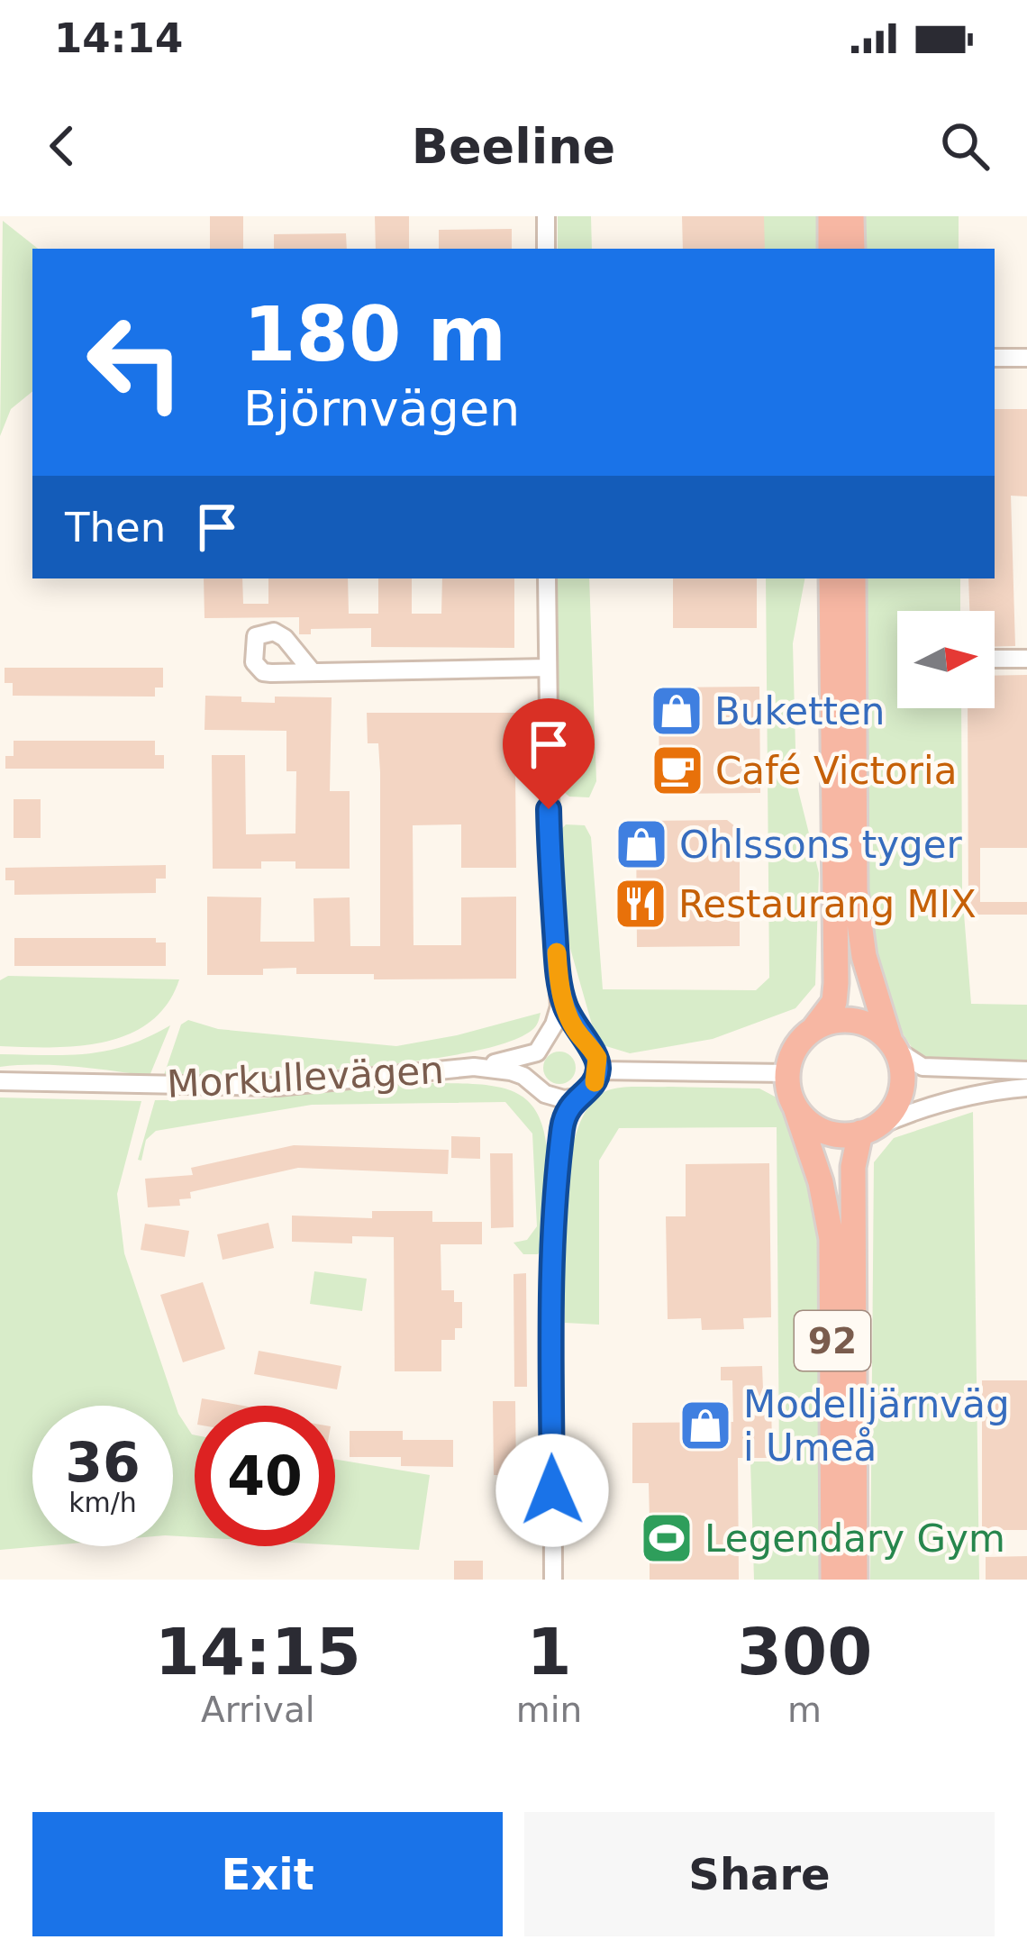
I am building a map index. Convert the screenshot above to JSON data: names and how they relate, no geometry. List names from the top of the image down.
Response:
{
  "streets": {
    "highway": ["92"],
    "street": ["Morkullevägen"]
  },
  "places": {
    "shop": ["Buketten", "Ohlssons tyger", "Modelljärnväg i Umeå"],
    "cafe": ["Café Victoria"],
    "restaurant": ["Restaurang MIX"],
    "sports": ["Legendary Gym"]
  },
  "north": "right",
  "page": {
    "status": "14:14",
    "header": "Beeline",
    "turn": ["180 m", "Björnvägen"],
    "then": "Then",
    "speed": "36 km/h",
    "limit": "40",
    "eta": [
      "14:15",
      "Arrival",
      "1",
      "min",
      "300",
      "m"
    ],
    "buttons": ["Exit", "Share"]
  }
}
